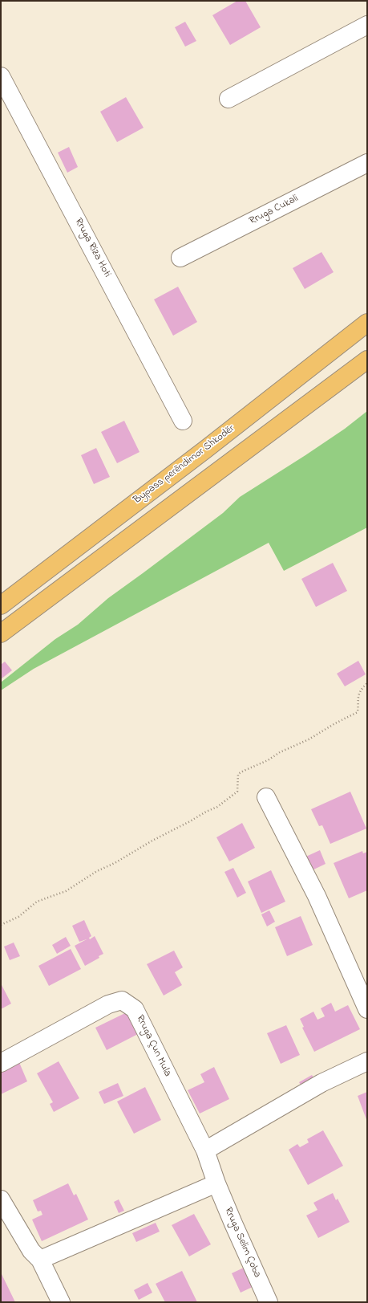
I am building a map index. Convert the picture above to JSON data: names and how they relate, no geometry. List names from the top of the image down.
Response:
{
  "streets": {
    "highway": ["Bypass perëndimor Shkodër"],
    "street": [
      "Rruga Cukali",
      "Rruga Riza Hoti",
      "Rruga Çun Mula",
      "Rruga Selim Çoba"
    ]
  },
  "crossings": [
    ["Rruga Çun Mula", "Rruga Selim Çoba"]
  ]
}
